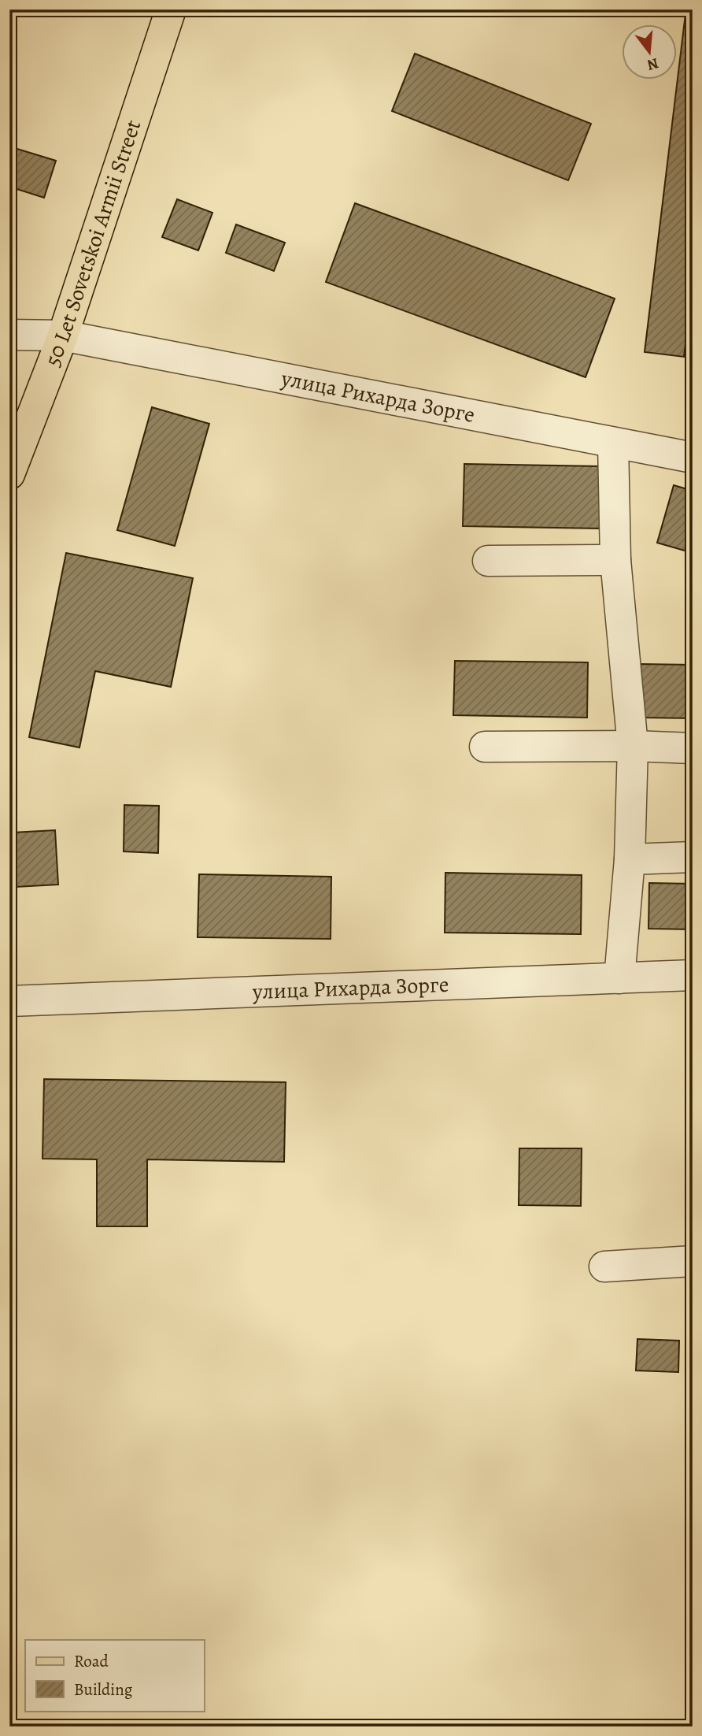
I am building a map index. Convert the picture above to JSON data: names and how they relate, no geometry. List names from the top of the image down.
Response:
{
  "streets": {
    "main road": ["50 Let Sovetskoi Armii Street"],
    "street": ["улица Рихарда Зорге"]
  },
  "crossings": [
    ["50 Let Sovetskoi Armii Street", "улица Рихарда Зорге"]
  ],
  "legend": ["Road", "Building"],
  "north": "bottom"
}
